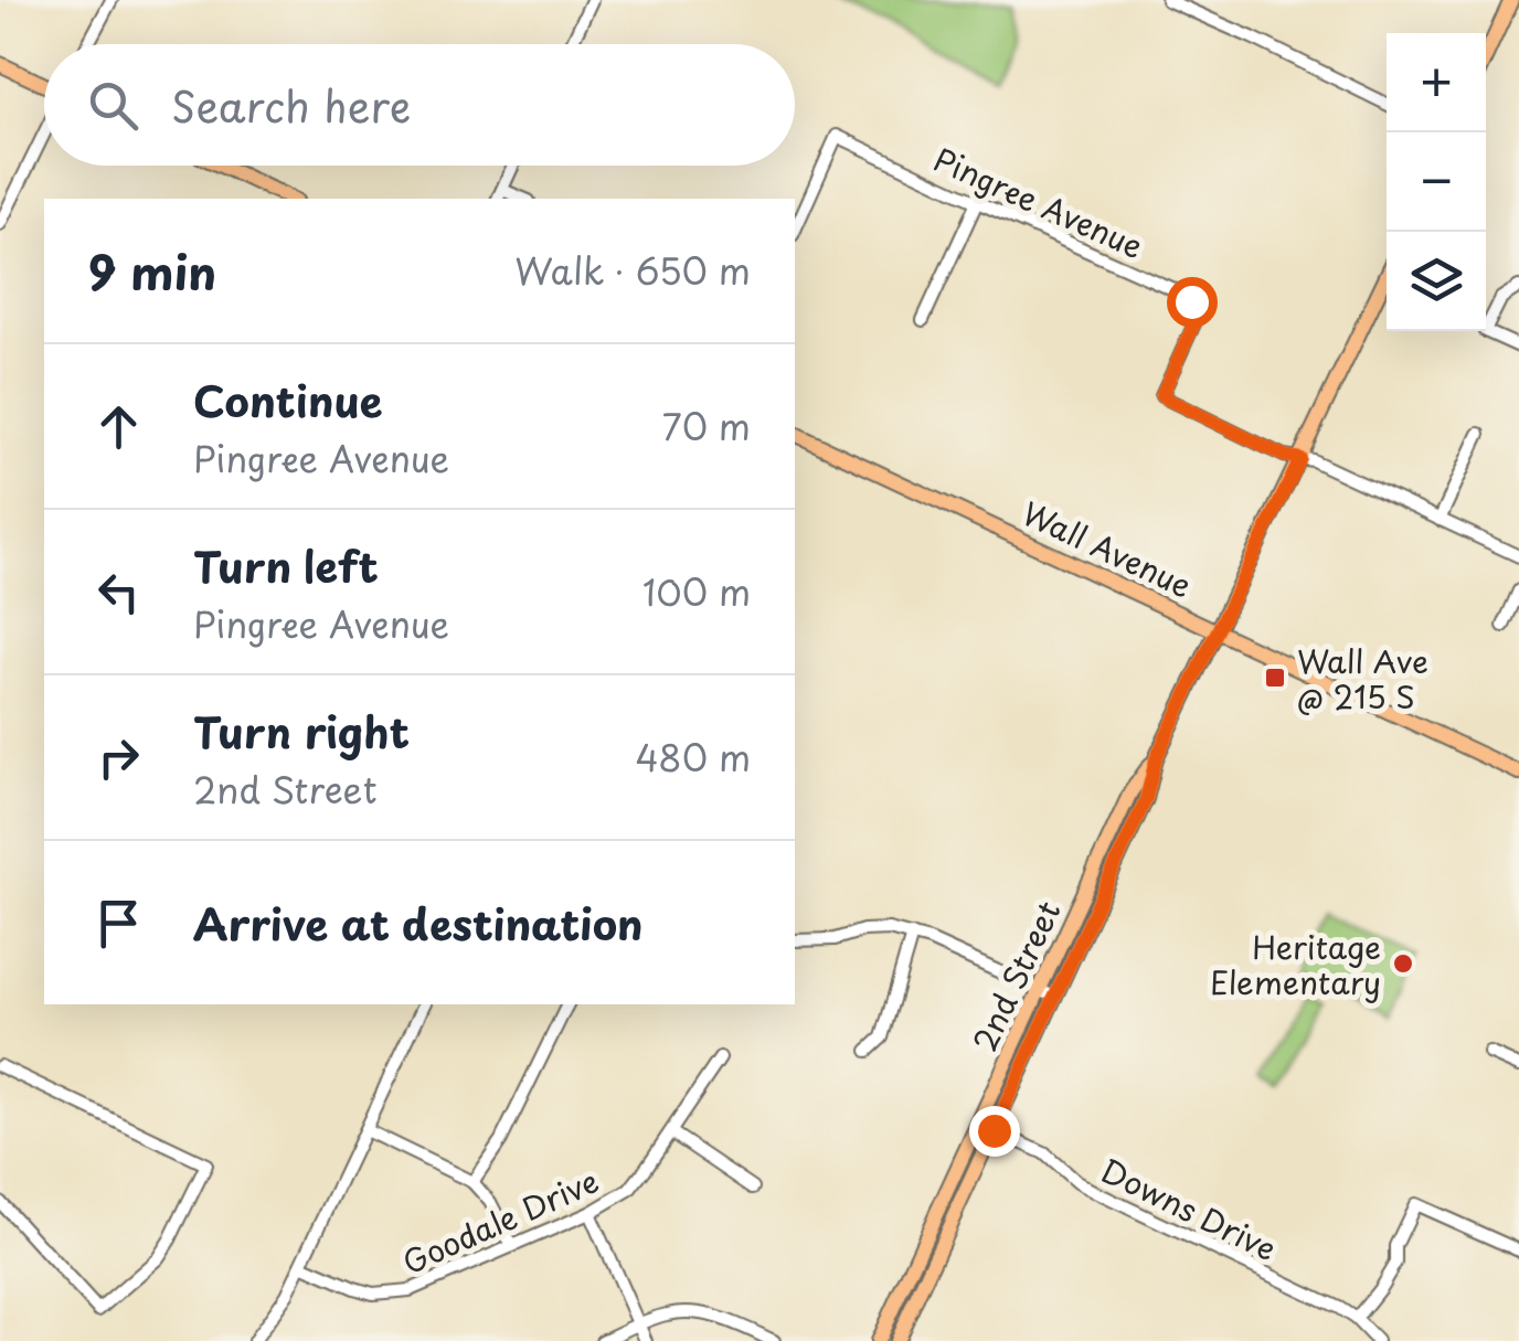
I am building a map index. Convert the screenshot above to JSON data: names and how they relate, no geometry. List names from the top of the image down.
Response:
{
  "streets": {
    "main road": ["Wall Avenue", "2nd Street"],
    "street": ["Pingree Avenue", "Downs Drive", "Goodale Drive"]
  },
  "crossings": [
    ["Pingree Avenue", "2nd Street"],
    ["Wall Avenue", "2nd Street"],
    ["2nd Street", "Downs Drive"]
  ],
  "places": {
    "transit": ["Wall Ave @ 215 S"],
    "other": ["Heritage Elementary"]
  },
  "page": {
    "map_buttons": ["+", "−"],
    "search": "Search here",
    "heading": ["9 min", "Walk · 650 m"],
    "list": [
      ["Continue", "Pingree Avenue", "70 m"],
      ["Turn left", "Pingree Avenue", "100 m"],
      ["Turn right", "2nd Street", "480 m"],
      "Arrive at destination"
    ]
  }
}
